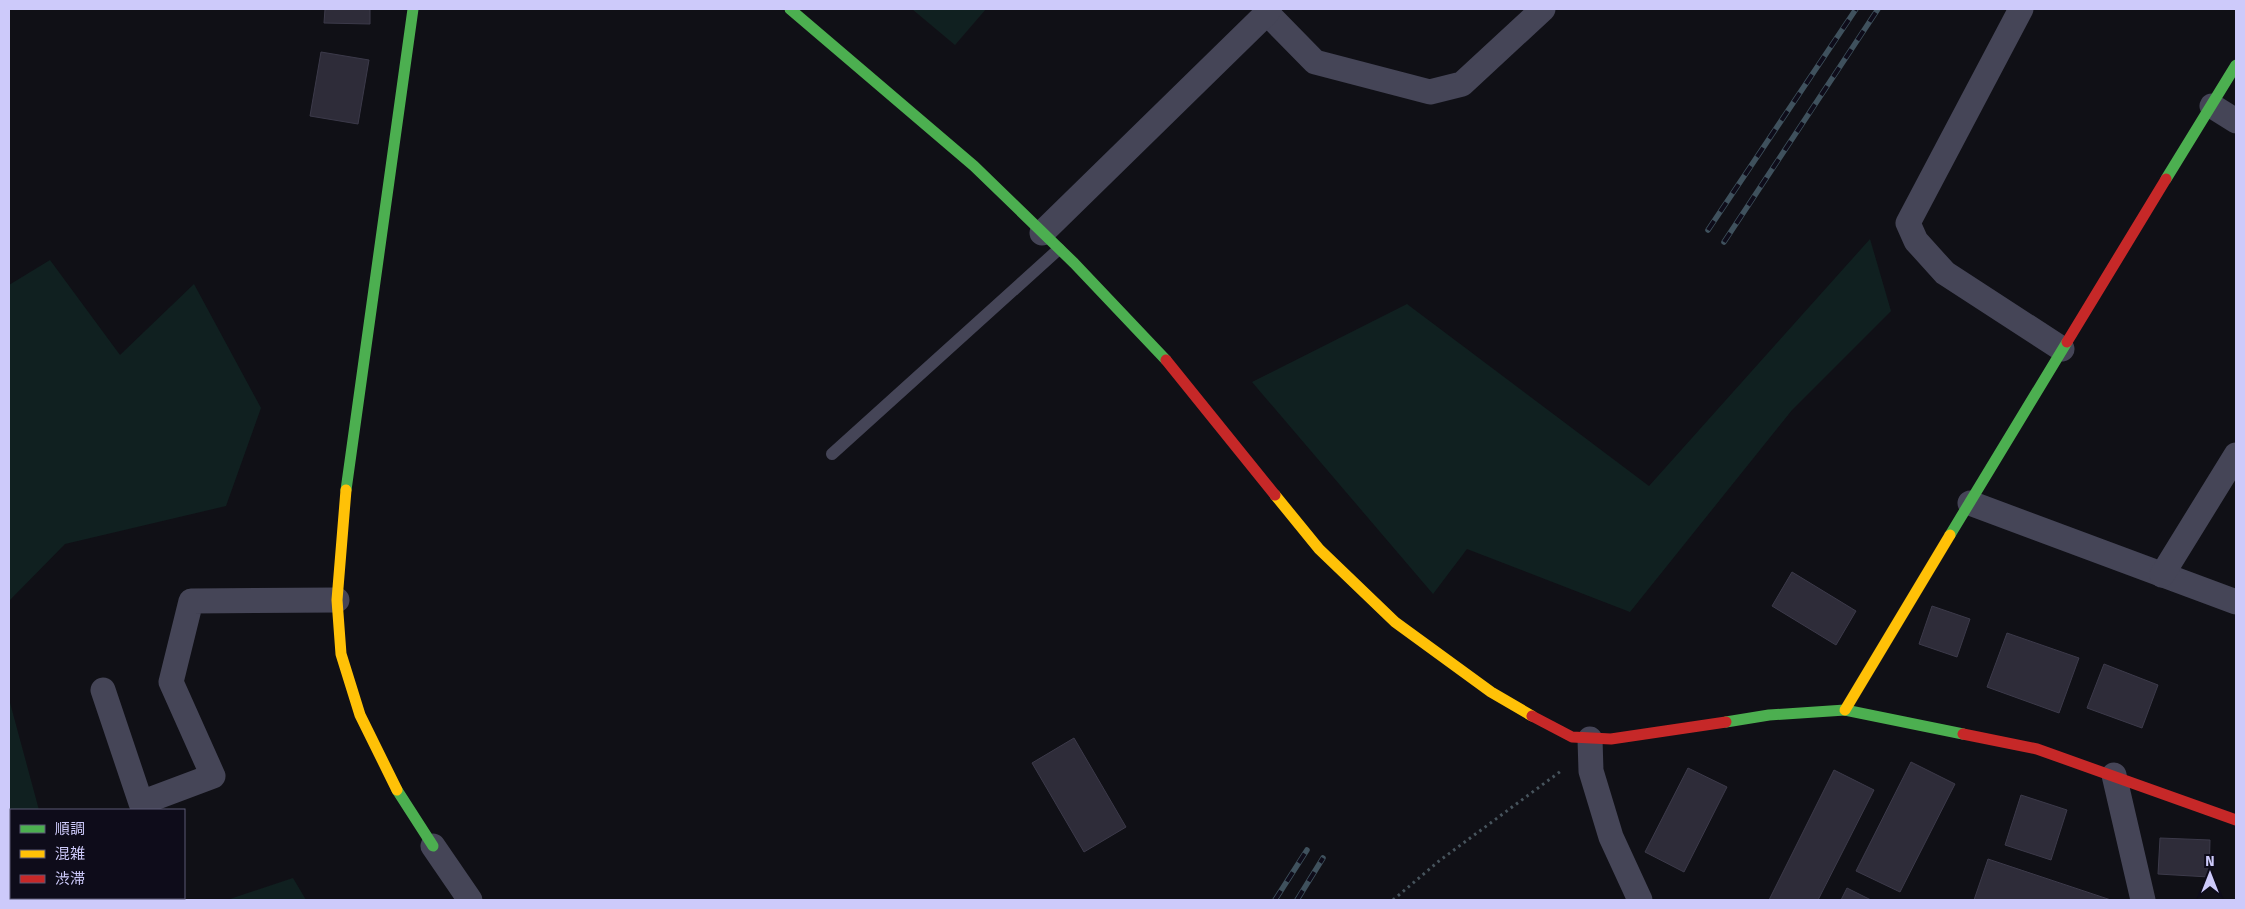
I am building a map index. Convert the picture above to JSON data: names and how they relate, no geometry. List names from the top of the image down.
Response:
{
  "legend": ["順調", "混雑", "渋滞"],
  "north": "top"
}
